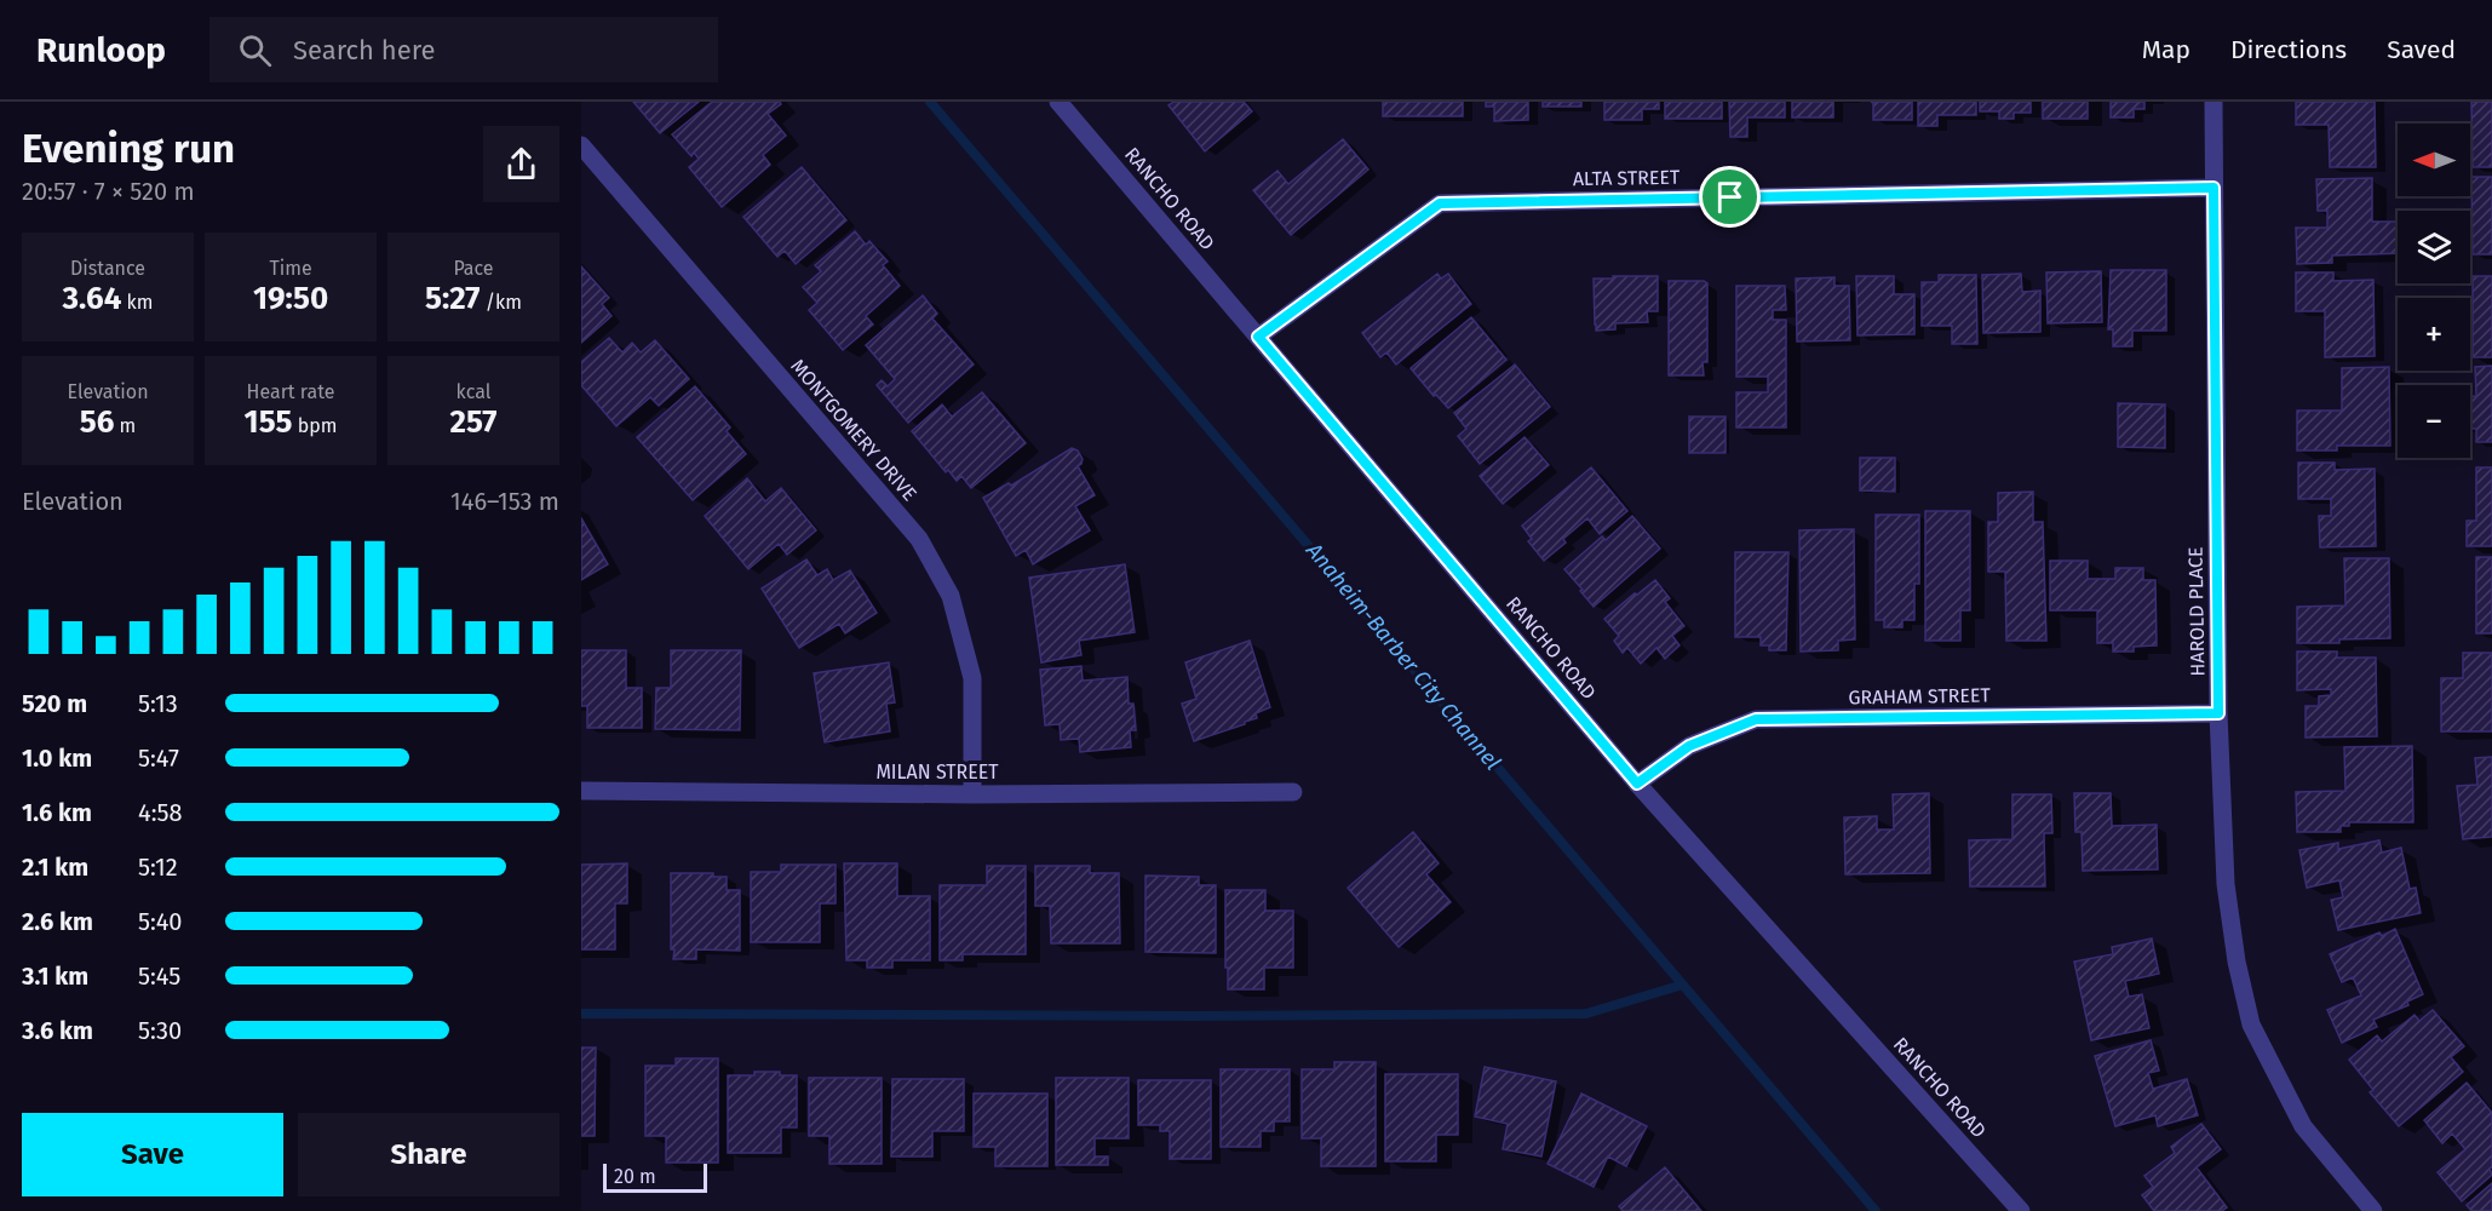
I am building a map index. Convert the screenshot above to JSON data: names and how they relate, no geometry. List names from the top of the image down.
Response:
{
  "streets": {
    "street": [
      "ALTA STREET",
      "RANCHO ROAD",
      "MONTGOMERY DRIVE",
      "HAROLD PLACE",
      "GRAHAM STREET",
      "MILAN STREET"
    ]
  },
  "crossings": [
    ["ALTA STREET", "RANCHO ROAD"],
    ["ALTA STREET", "HAROLD PLACE"],
    ["RANCHO ROAD", "GRAHAM STREET"],
    ["MONTGOMERY DRIVE", "MILAN STREET"],
    ["HAROLD PLACE", "GRAHAM STREET"]
  ],
  "water": ["Anaheim-Barber City Channel"],
  "scale_bar": "20 m",
  "north": "left",
  "page": {
    "header": "Runloop",
    "search": "Search here",
    "nav": ["Map", "Directions", "Saved"],
    "heading": ["Evening run", "20:57 · 7 × 520 m"],
    "map_buttons": ["+", "−"],
    "stats": [
      ["Distance", "3.64 km"],
      ["Time", "19:50"],
      ["Pace", "5:27 /km"],
      ["Elevation", "56 m"],
      ["Heart rate", "155 bpm"],
      ["kcal", "257"]
    ],
    "chart": ["Elevation", "146–153 m"],
    "list": [
      {
        "name": "520 m",
        "note": "5:13"
      },
      {
        "name": "1.0 km",
        "note": "5:47"
      },
      {
        "name": "1.6 km",
        "note": "4:58"
      },
      {
        "name": "2.1 km",
        "note": "5:12"
      },
      {
        "name": "2.6 km",
        "note": "5:40"
      },
      {
        "name": "3.1 km",
        "note": "5:45"
      },
      {
        "name": "3.6 km",
        "note": "5:30"
      }
    ],
    "buttons": ["Save", "Share"],
    "scale": "20 m"
  }
}
